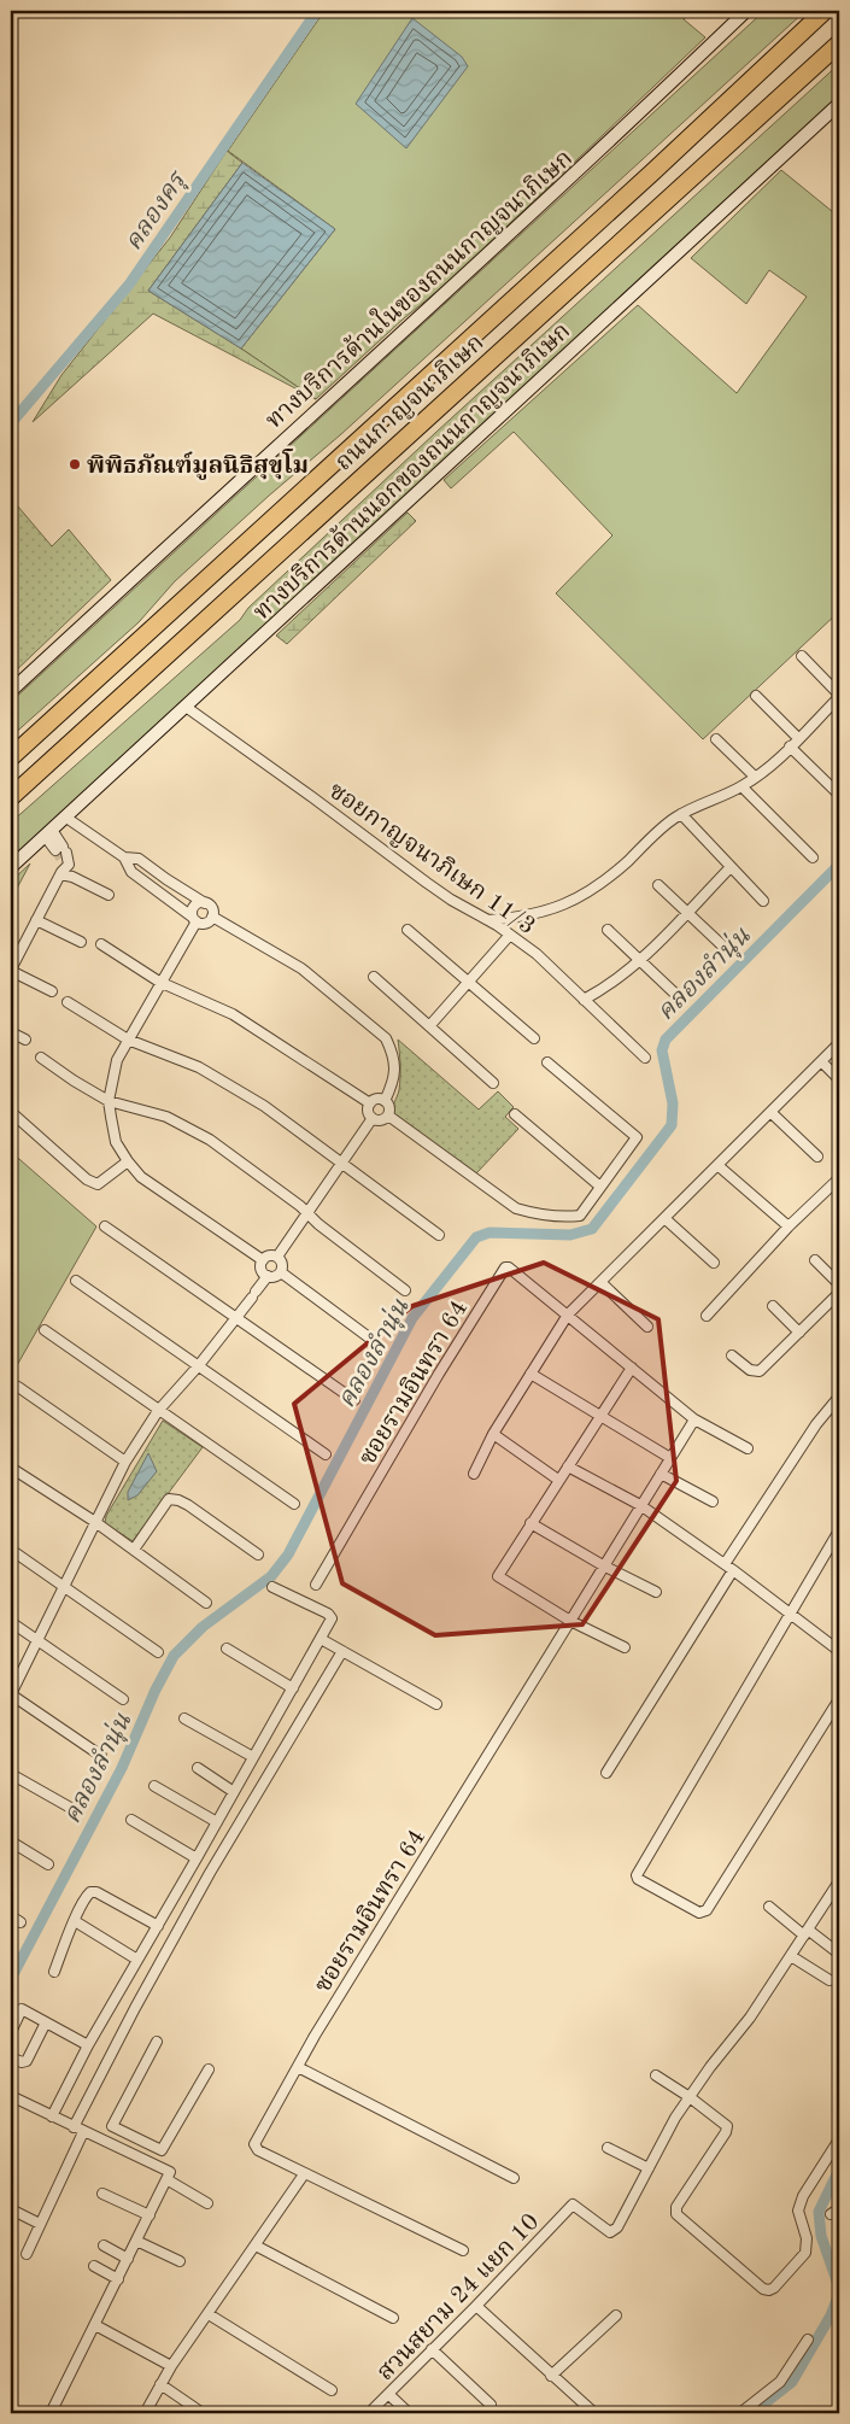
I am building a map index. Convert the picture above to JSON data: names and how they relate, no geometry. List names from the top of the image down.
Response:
{
  "streets": {
    "highway": ["ถนนกาญจนาภิเษก"],
    "main road": ["ทางบริการด้านในของถนนกาญจนาภิเษก", "ทางบริการด้านนอกของถนนกาญจนาภิเษก"],
    "street": ["ซอยกาญจนาภิเษก 11/3", "ซอยรามอินทรา 64", "สวนสยาม 24 แยก 10"]
  },
  "crossings": [
    ["ทางบริการด้านนอกของถนนกาญจนาภิเษก", "ซอยกาญจนาภิเษก 11/3"]
  ],
  "water": ["คลองครุ", "คลองลำนุ่น"],
  "places": ["พิพิธภัณฑ์มูลนิธิสุขุโม"]
}
